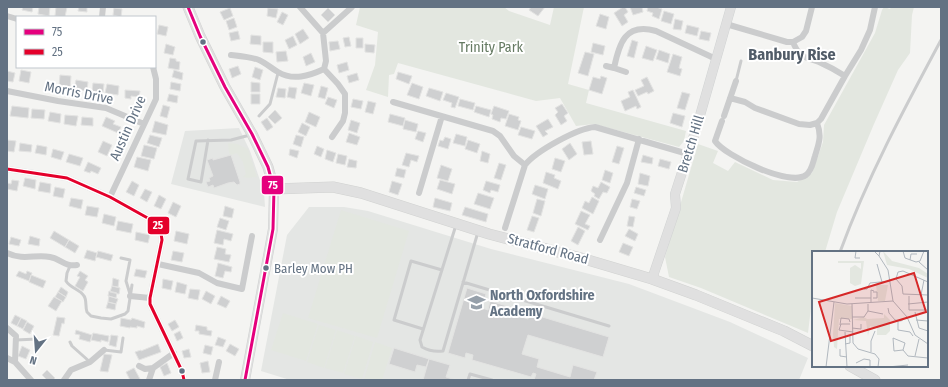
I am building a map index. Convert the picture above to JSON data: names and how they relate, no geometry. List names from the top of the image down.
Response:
{
  "streets": {
    "main road": ["Stratford Road"],
    "street": ["Morris Drive", "Austin Drive", "Bretch Hill"]
  },
  "crossings": [
    ["Morris Drive", "Austin Drive"],
    ["Bretch Hill", "Stratford Road"]
  ],
  "districts": ["Banbury Rise"],
  "parks": ["Trinity Park"],
  "places": {
    "other": ["Barley Mow PH"],
    "school or university": ["North Oxfordshire Academy"]
  },
  "lines": ["transit line 75", "transit line 25"],
  "legend": ["75", "25"],
  "north": "bottom"
}
